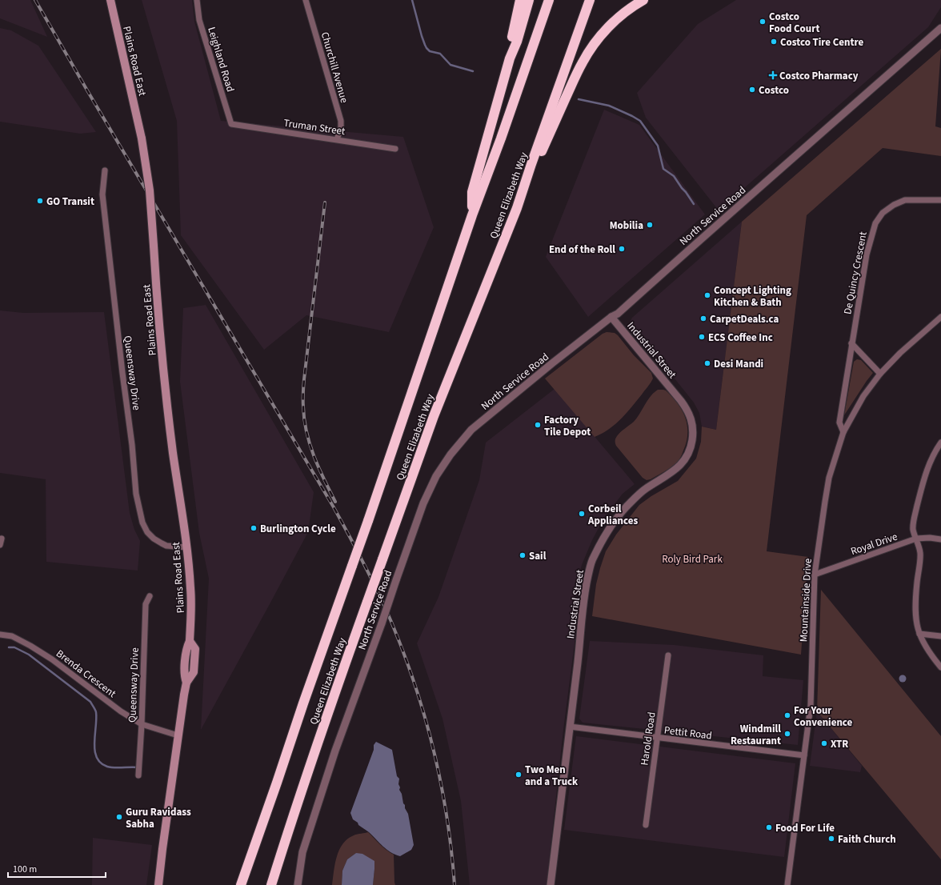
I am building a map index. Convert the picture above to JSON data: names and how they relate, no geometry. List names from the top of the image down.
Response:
{
  "streets": {
    "highway": ["Queen Elizabeth Way"],
    "main road": ["Plains Road East"],
    "street": [
      "Leighland Road",
      "Churchill Avenue",
      "Truman Street",
      "North Service Road",
      "De Quincy Crescent",
      "Industrial Street",
      "Queensway Drive",
      "Royal Drive",
      "Mountainside Drive",
      "Brenda Crescent",
      "Pettit Road",
      "Harold Road"
    ]
  },
  "crossings": [
    ["Leighland Road", "Truman Street"],
    ["Plains Road East", "Queensway Drive"],
    ["Plains Road East", "Brenda Crescent"],
    ["Churchill Avenue", "Truman Street"],
    ["North Service Road", "Industrial Street"],
    ["De Quincy Crescent", "Mountainside Drive"],
    ["Industrial Street", "Pettit Road"],
    ["Queensway Drive", "Brenda Crescent"],
    ["Royal Drive", "Mountainside Drive"],
    ["Mountainside Drive", "Pettit Road"],
    ["Pettit Road", "Harold Road"]
  ],
  "parks": ["Roly Bird Park"],
  "places": {
    "other": [
      "Costco Food Court",
      "Costco Tire Centre",
      "Costco",
      "GO Transit",
      "Mobilia",
      "End of the Roll",
      "Concept Lighting Kitchen & Bath",
      "CarpetDeals.ca",
      "ECS Coffee Inc",
      "Desi Mandi",
      "Factory Tile Depot",
      "Corbeil Appliances",
      "Burlington Cycle",
      "Sail",
      "For Your Convenience",
      "Windmill Restaurant",
      "XTR",
      "Two Men and a Truck",
      "Guru Ravidass Sabha",
      "Food For Life",
      "Faith Church"
    ],
    "health": ["Costco Pharmacy"]
  },
  "scale_bar": "100 m"
}
